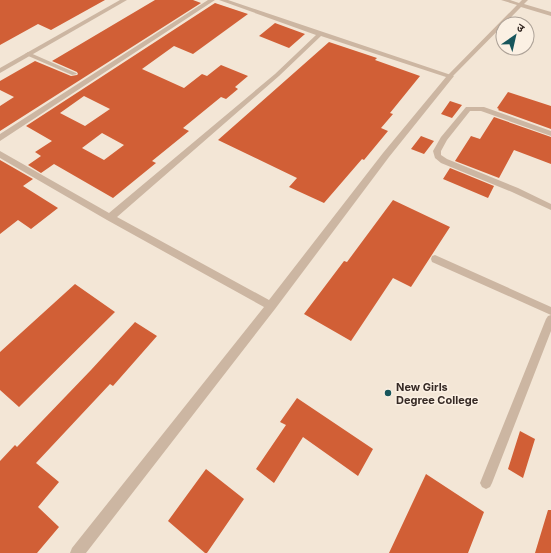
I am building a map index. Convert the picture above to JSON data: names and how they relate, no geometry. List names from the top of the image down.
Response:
{
  "places": ["New Girls Degree College"],
  "north": "top right"
}
